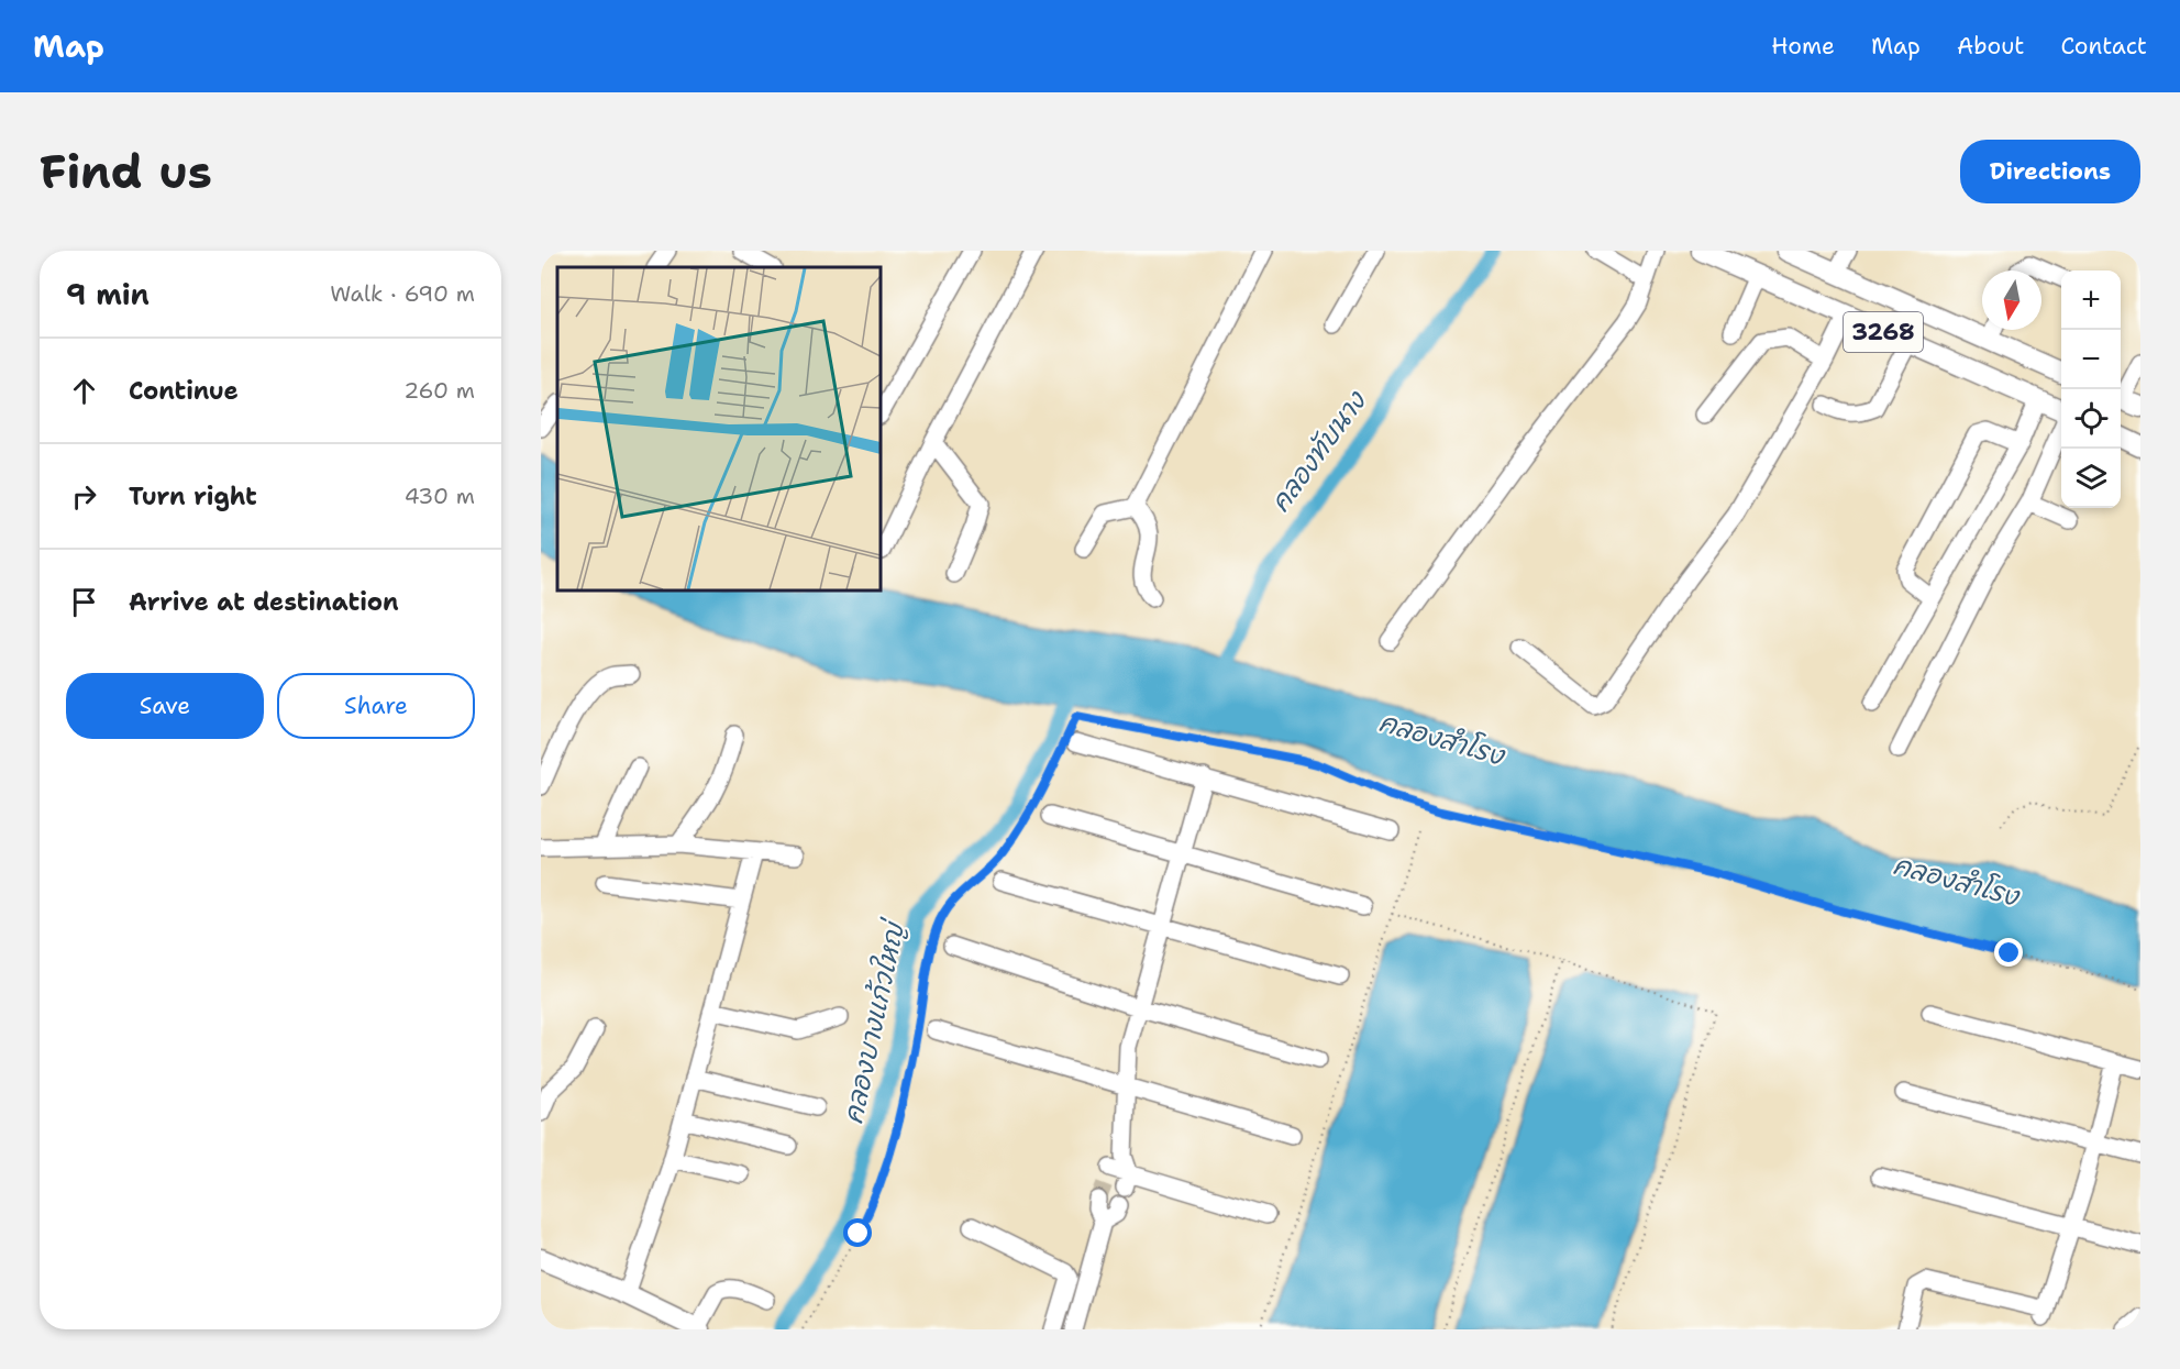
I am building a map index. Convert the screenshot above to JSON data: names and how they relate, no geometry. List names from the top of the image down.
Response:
{
  "streets": {
    "main road": ["3268"]
  },
  "water": ["คลองทับนาง", "คลองสำโรง", "คลองบางแก้วใหญ่"],
  "north": "bottom",
  "page": {
    "header": "Map",
    "nav": [
      "Home",
      "Map",
      "About",
      "Contact"
    ],
    "buttons": [
      "Directions",
      ["Save", "Share"]
    ],
    "title": "Find us",
    "heading": ["9 min", "Walk · 690 m"],
    "map_buttons": ["+", "−"],
    "list": [
      ["Continue", "260 m"],
      ["Turn right", "430 m"],
      "Arrive at destination"
    ]
  }
}
